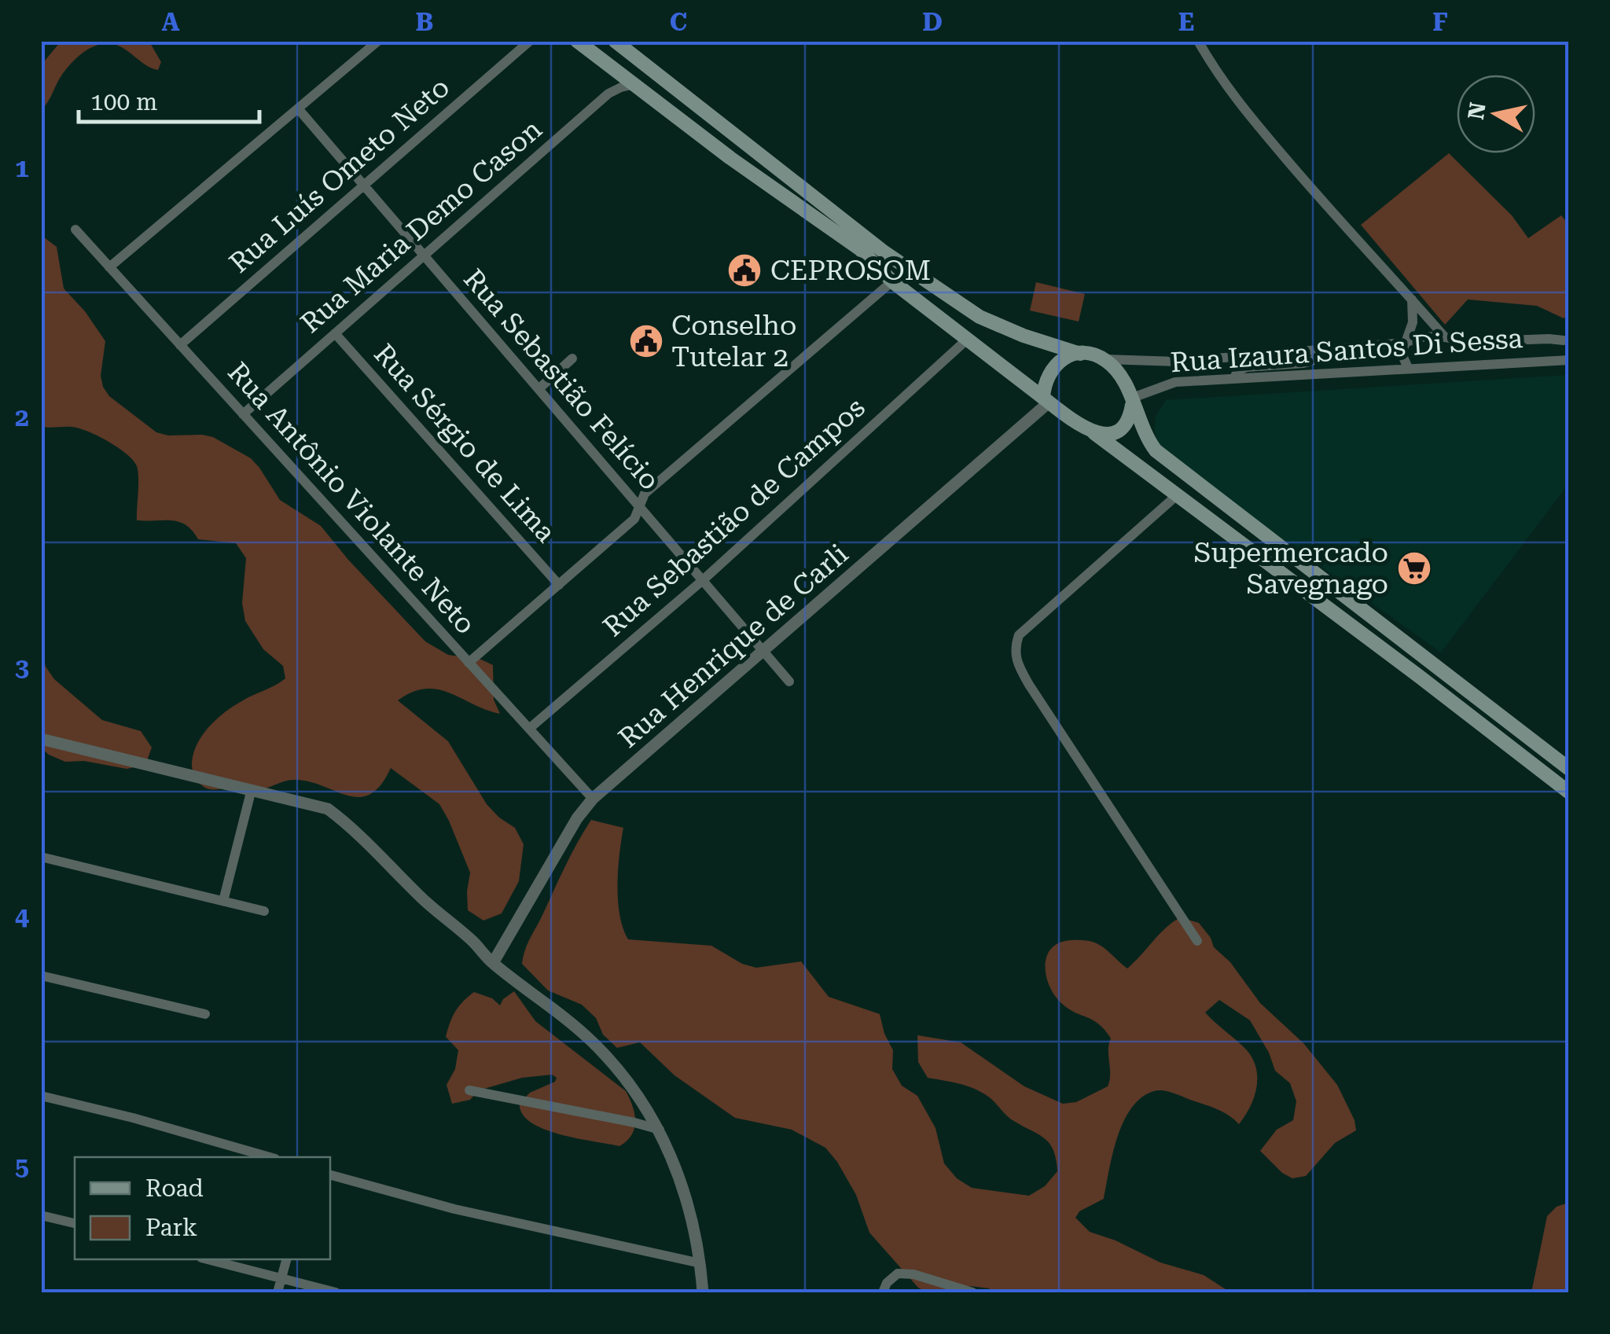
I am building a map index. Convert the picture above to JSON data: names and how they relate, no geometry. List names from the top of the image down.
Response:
{
  "streets": {
    "street": [
      "Rua Luís Ometo Neto",
      "Rua Maria Demo Cason",
      "Rua Izaura Santos Di Sessa",
      "Rua Sebastião Felício",
      "Rua Sérgio de Lima",
      "Rua Antônio Violante Neto",
      "Rua Sebastião de Campos",
      "Rua Henrique de Carli"
    ]
  },
  "crossings": [
    ["Rua Luís Ometo Neto", "Rua Sebastião Felício"],
    ["Rua Luís Ometo Neto", "Rua Antônio Violante Neto"],
    ["Rua Maria Demo Cason", "Rua Sebastião Felício"],
    ["Rua Maria Demo Cason", "Rua Sérgio de Lima"],
    ["Rua Maria Demo Cason", "Rua Antônio Violante Neto"],
    ["Rua Izaura Santos Di Sessa", "Rua Henrique de Carli"],
    ["Rua Sebastião Felício", "Rua Sebastião de Campos"],
    ["Rua Sebastião Felício", "Rua Henrique de Carli"],
    ["Rua Antônio Violante Neto", "Rua Sebastião de Campos"],
    ["Rua Antônio Violante Neto", "Rua Henrique de Carli"]
  ],
  "places": {
    "public building": ["CEPROSOM", "Conselho Tutelar 2"],
    "supermarket": ["Supermercado Savegnago"]
  },
  "legend": ["Road", "Park"],
  "scale_bar": "100 m",
  "north": "left",
  "grid": {
    "columns": [
      "A",
      "B",
      "C",
      "D",
      "E",
      "F"
    ],
    "rows": [
      "1",
      "2",
      "3",
      "4",
      "5"
    ]
  }
}
